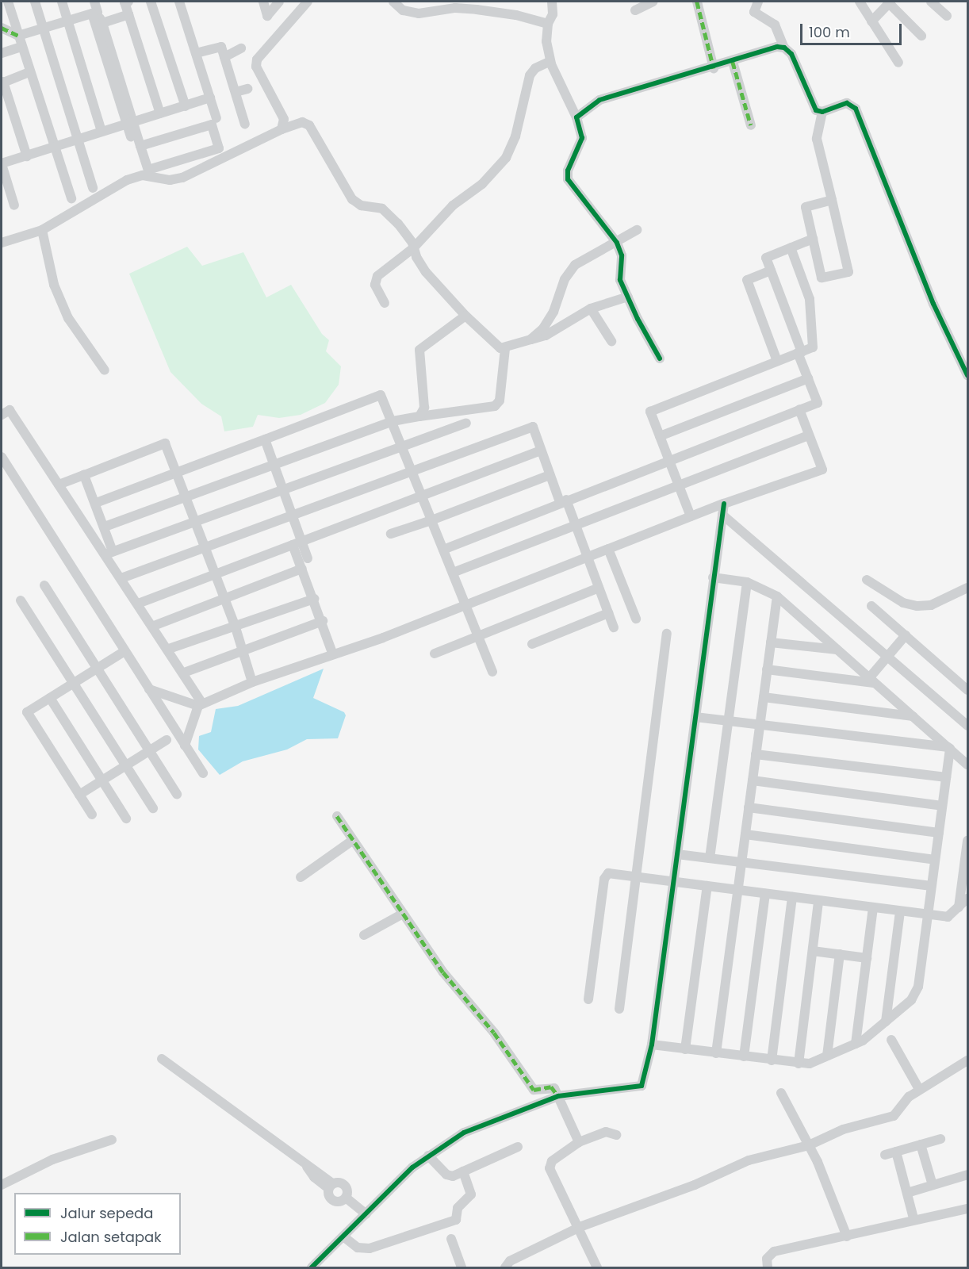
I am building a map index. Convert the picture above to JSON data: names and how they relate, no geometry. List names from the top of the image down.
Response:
{
  "legend": ["Jalur sepeda", "Jalan setapak"],
  "scale_bar": "100 m"
}
